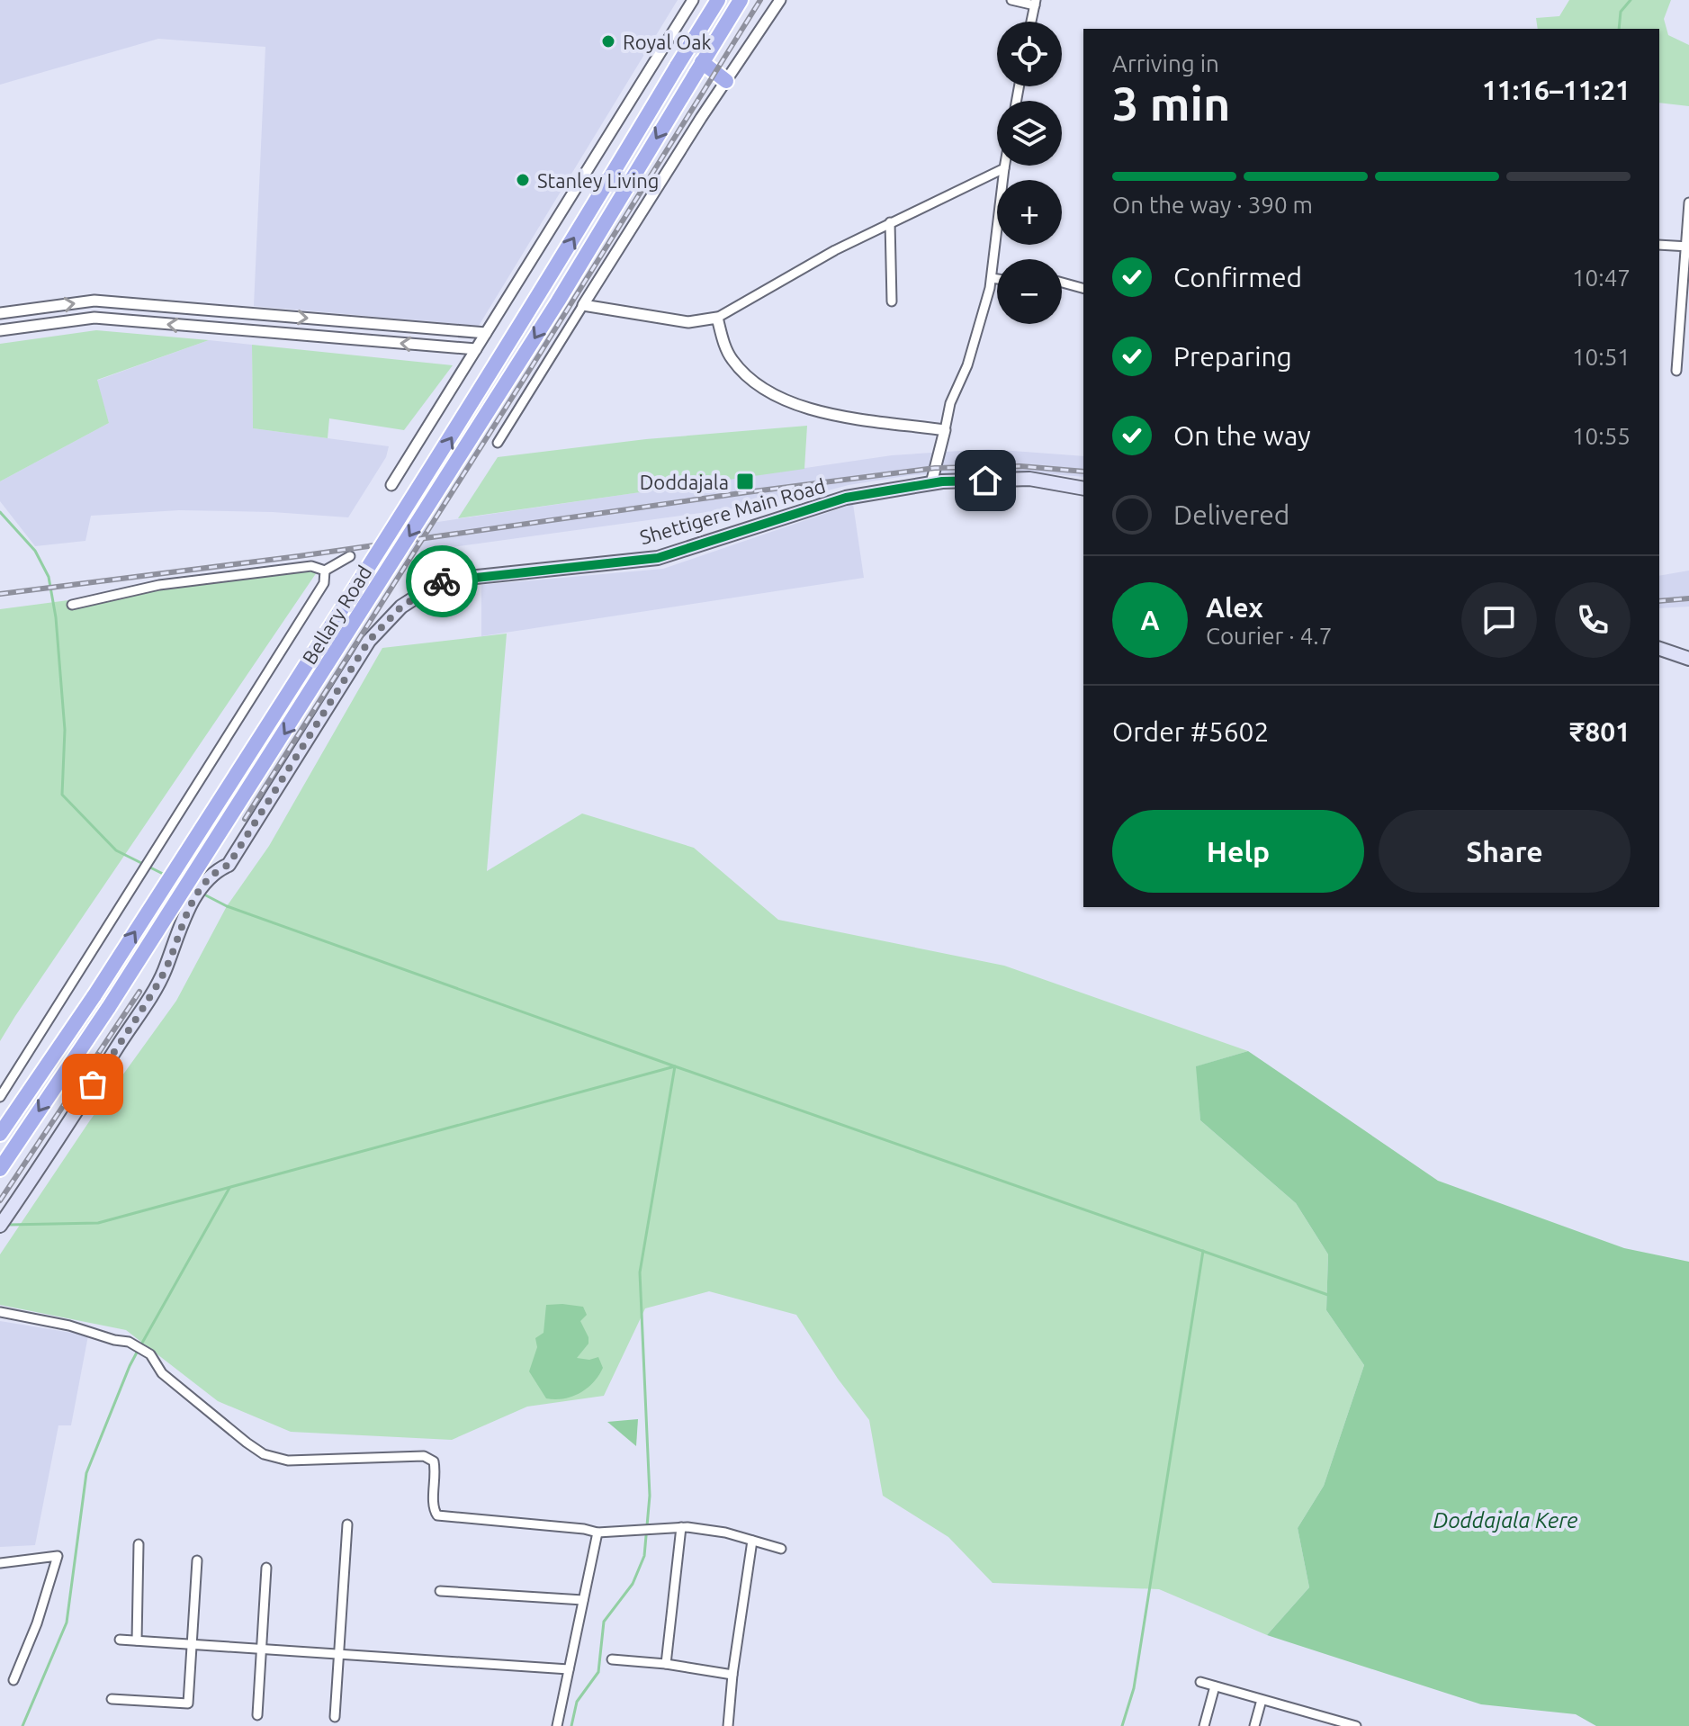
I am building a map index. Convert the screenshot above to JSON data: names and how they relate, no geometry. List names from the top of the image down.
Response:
{
  "streets": {
    "highway": ["Bellary Road"],
    "main road": ["Shettigere Main Road"]
  },
  "water": ["Doddajala Kere"],
  "places": {
    "other": ["Royal Oak", "Stanley Living"],
    "transit": ["Doddajala"]
  },
  "page": {
    "map_buttons": ["+", "−"],
    "heading": ["3 min", "Arriving in", "11:16–11:21"],
    "panel": [
      "Alex",
      "Courier · 4.7",
      "Order #5602",
      "₹801"
    ],
    "bar": "On the way · 390 m",
    "list": [
      ["Confirmed", "10:47"],
      ["Preparing", "10:51"],
      ["On the way", "10:55"],
      "Delivered"
    ],
    "round": "A",
    "buttons": ["Help", "Share"]
  }
}
